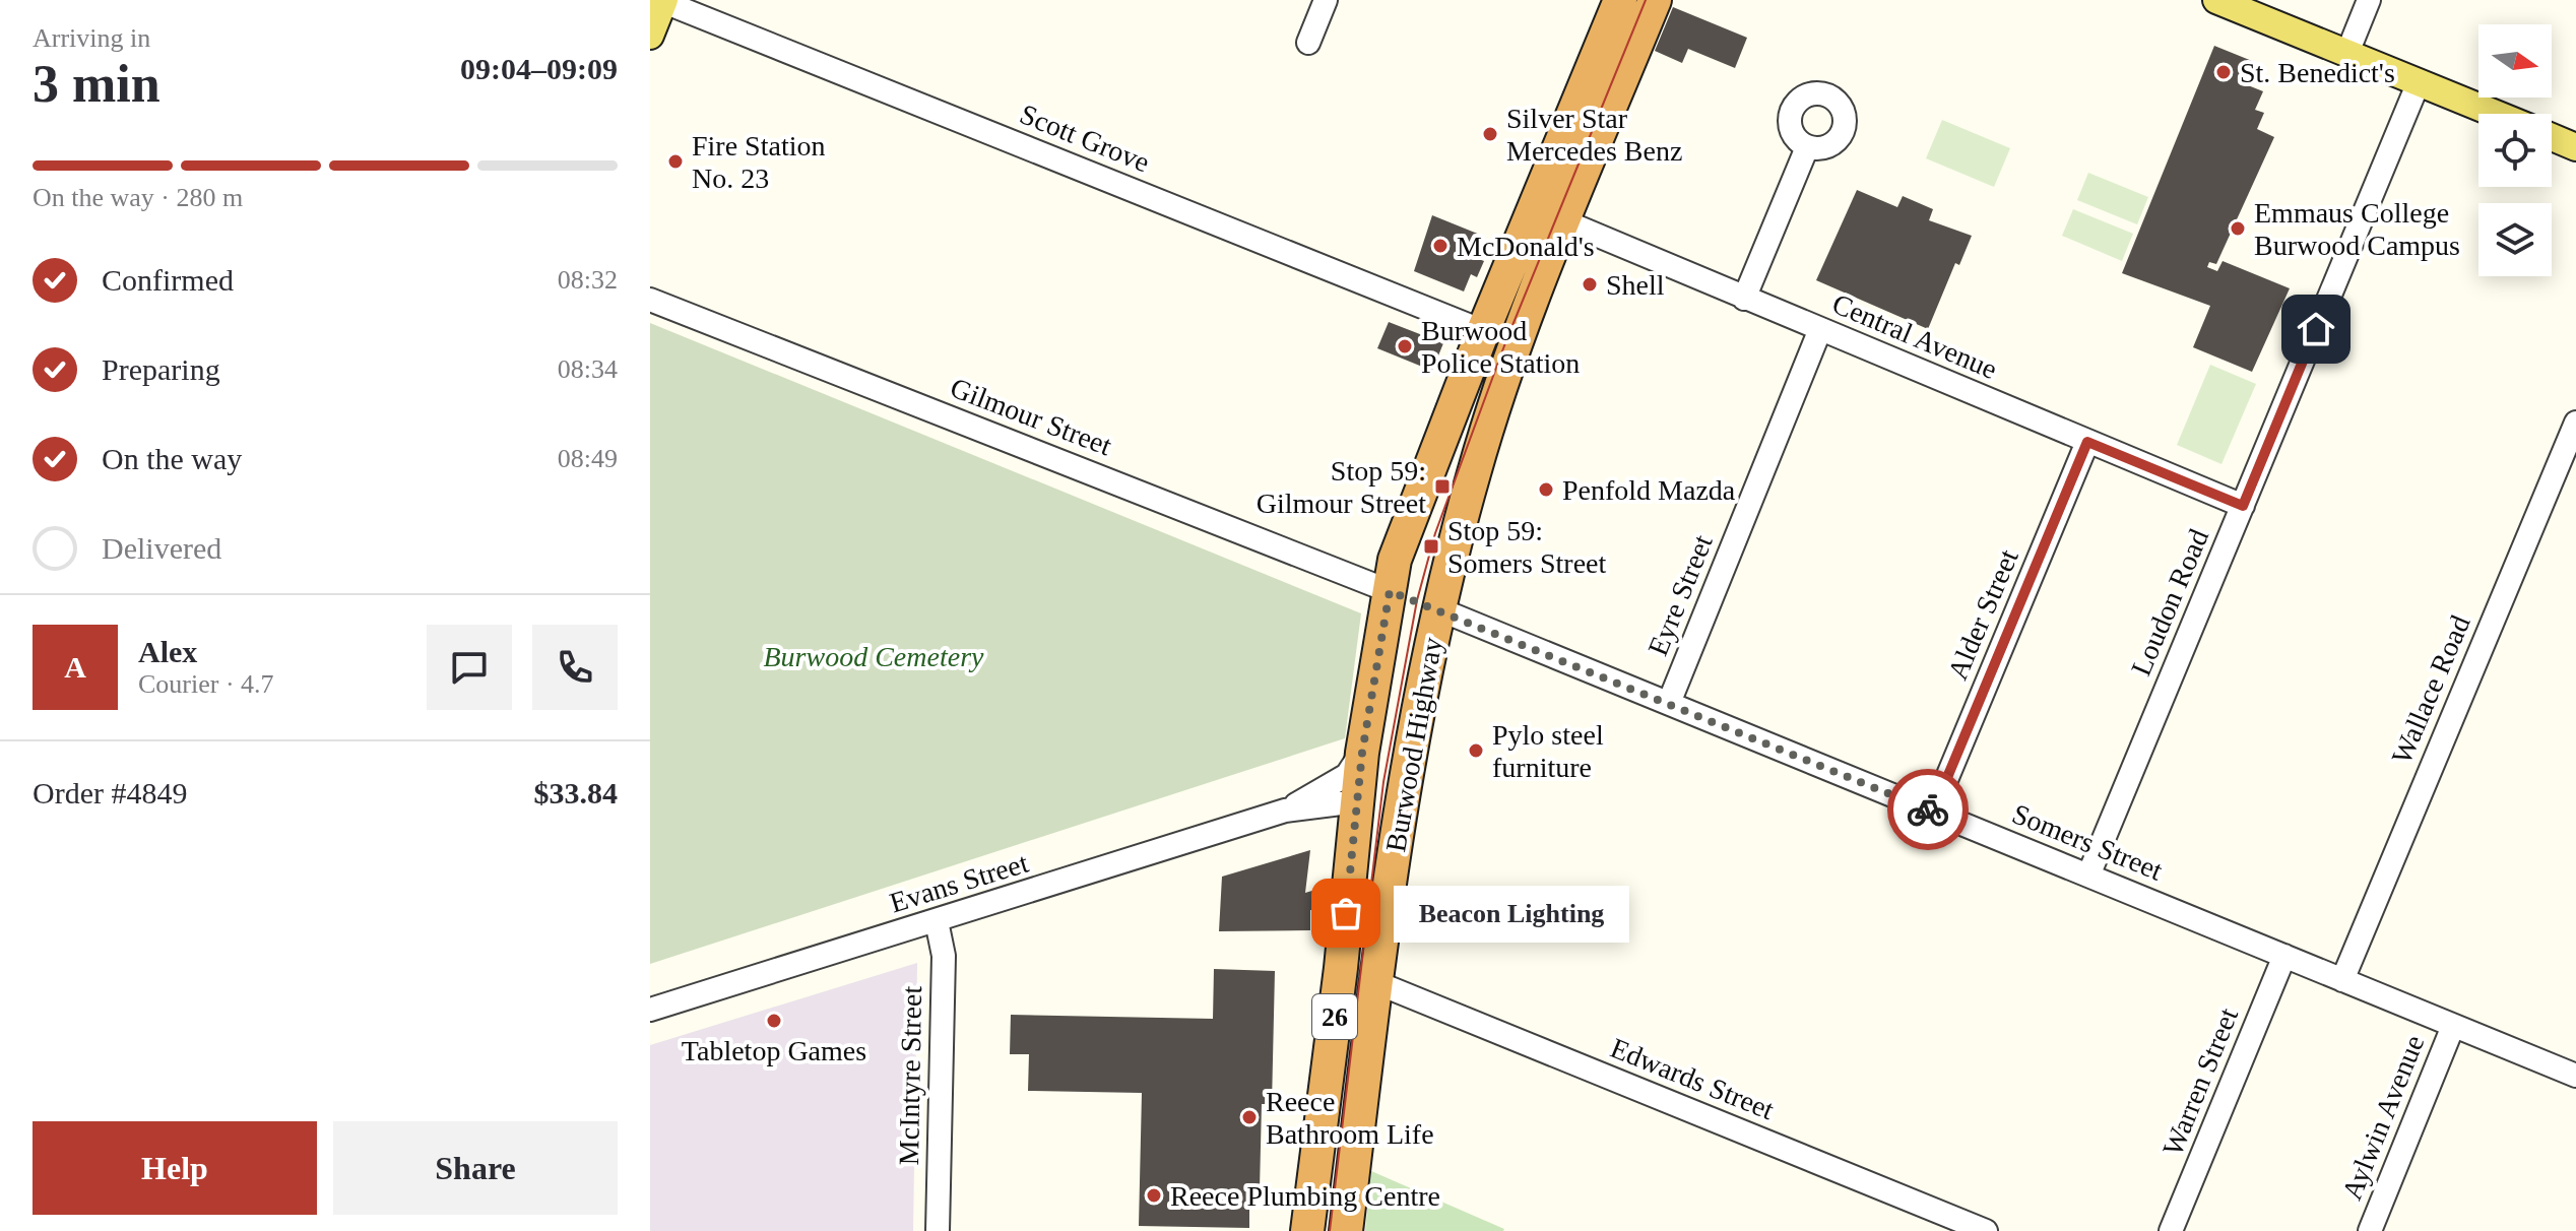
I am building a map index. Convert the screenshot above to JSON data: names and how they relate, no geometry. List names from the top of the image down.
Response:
{
  "streets": {
    "highway": ["Burwood Highway", "26"],
    "street": [
      "Scott Grove",
      "Central Avenue",
      "Gilmour Street",
      "Eyre Street",
      "Loudon Road",
      "Alder Street",
      "Wallace Road",
      "Somers Street",
      "Evans Street",
      "McIntyre Street",
      "Edwards Street",
      "Warren Street",
      "Aylwin Avenue"
    ]
  },
  "crossings": [
    ["Scott Grove", "Burwood Highway"],
    ["Central Avenue", "Eyre Street"],
    ["Central Avenue", "Loudon Road"],
    ["Central Avenue", "Alder Street"],
    ["Central Avenue", "Burwood Highway"],
    ["Gilmour Street", "Burwood Highway"],
    ["Eyre Street", "Somers Street"],
    ["Loudon Road", "Somers Street"],
    ["Alder Street", "Somers Street"],
    ["Wallace Road", "Somers Street"],
    ["Burwood Highway", "Somers Street"],
    ["Burwood Highway", "Evans Street"],
    ["Burwood Highway", "Edwards Street"],
    ["Somers Street", "Warren Street"],
    ["Somers Street", "Aylwin Avenue"],
    ["Evans Street", "McIntyre Street"]
  ],
  "parks": ["Burwood Cemetery"],
  "places": {
    "other": [
      "St. Benedict's",
      "Silver Star Mercedes Benz",
      "Fire Station No. 23",
      "Emmaus College Burwood Campus",
      "McDonald's",
      "Shell",
      "Burwood Police Station",
      "Penfold Mazda",
      "Pylo steel furniture",
      "Beacon Lighting",
      "Tabletop Games",
      "Reece Bathroom Life",
      "Reece Plumbing Centre"
    ],
    "transit": ["Stop 59: Gilmour Street", "Stop 59: Somers Street"]
  },
  "north": "right",
  "page": {
    "heading": ["3 min", "Arriving in", "09:04–09:09"],
    "panel": [
      "Alex",
      "Courier · 4.7",
      "Order #4849",
      "$33.84"
    ],
    "bar": "On the way · 280 m",
    "list": [
      ["Confirmed", "08:32"],
      ["Preparing", "08:34"],
      ["On the way", "08:49"],
      "Delivered"
    ],
    "round": "A",
    "bubble": "Beacon Lighting",
    "buttons": ["Help", "Share"]
  }
}
